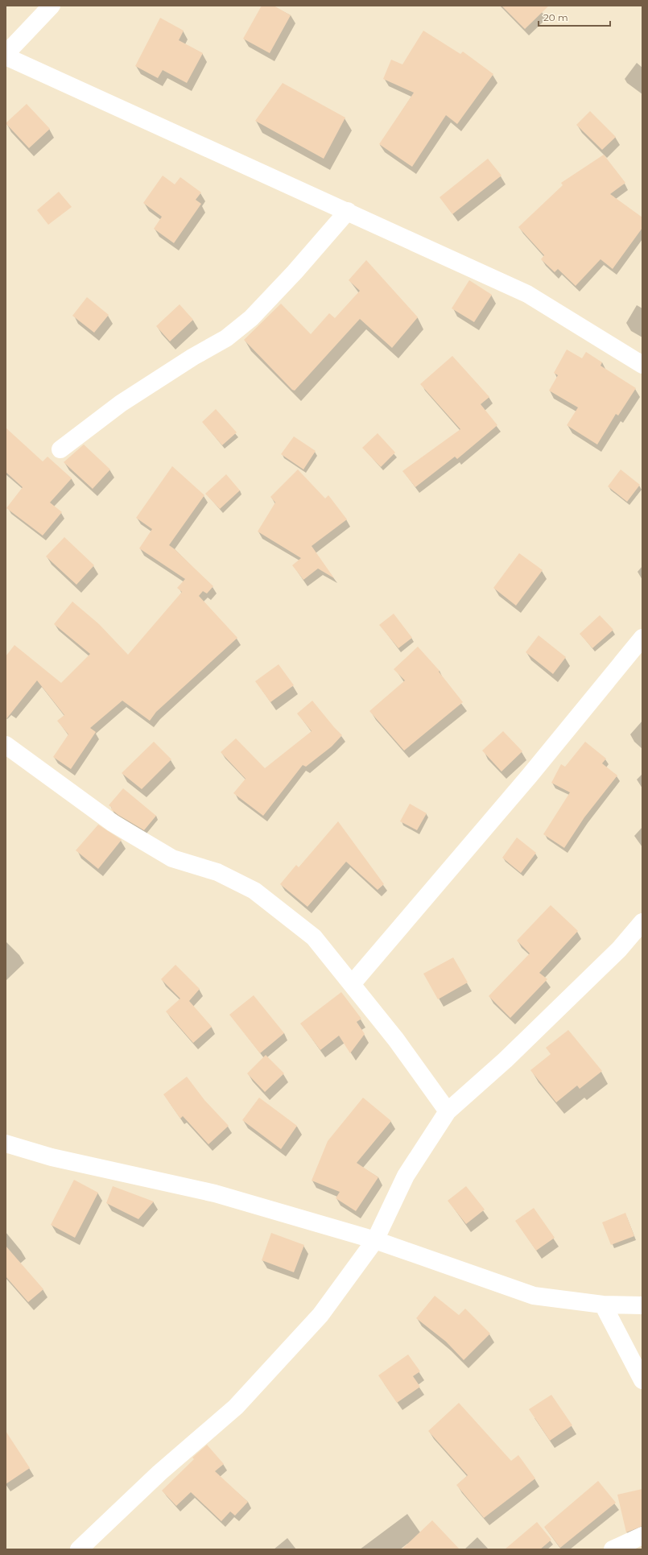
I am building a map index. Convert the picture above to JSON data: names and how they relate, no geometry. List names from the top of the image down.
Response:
{
  "scale_bar": "20 m"
}
